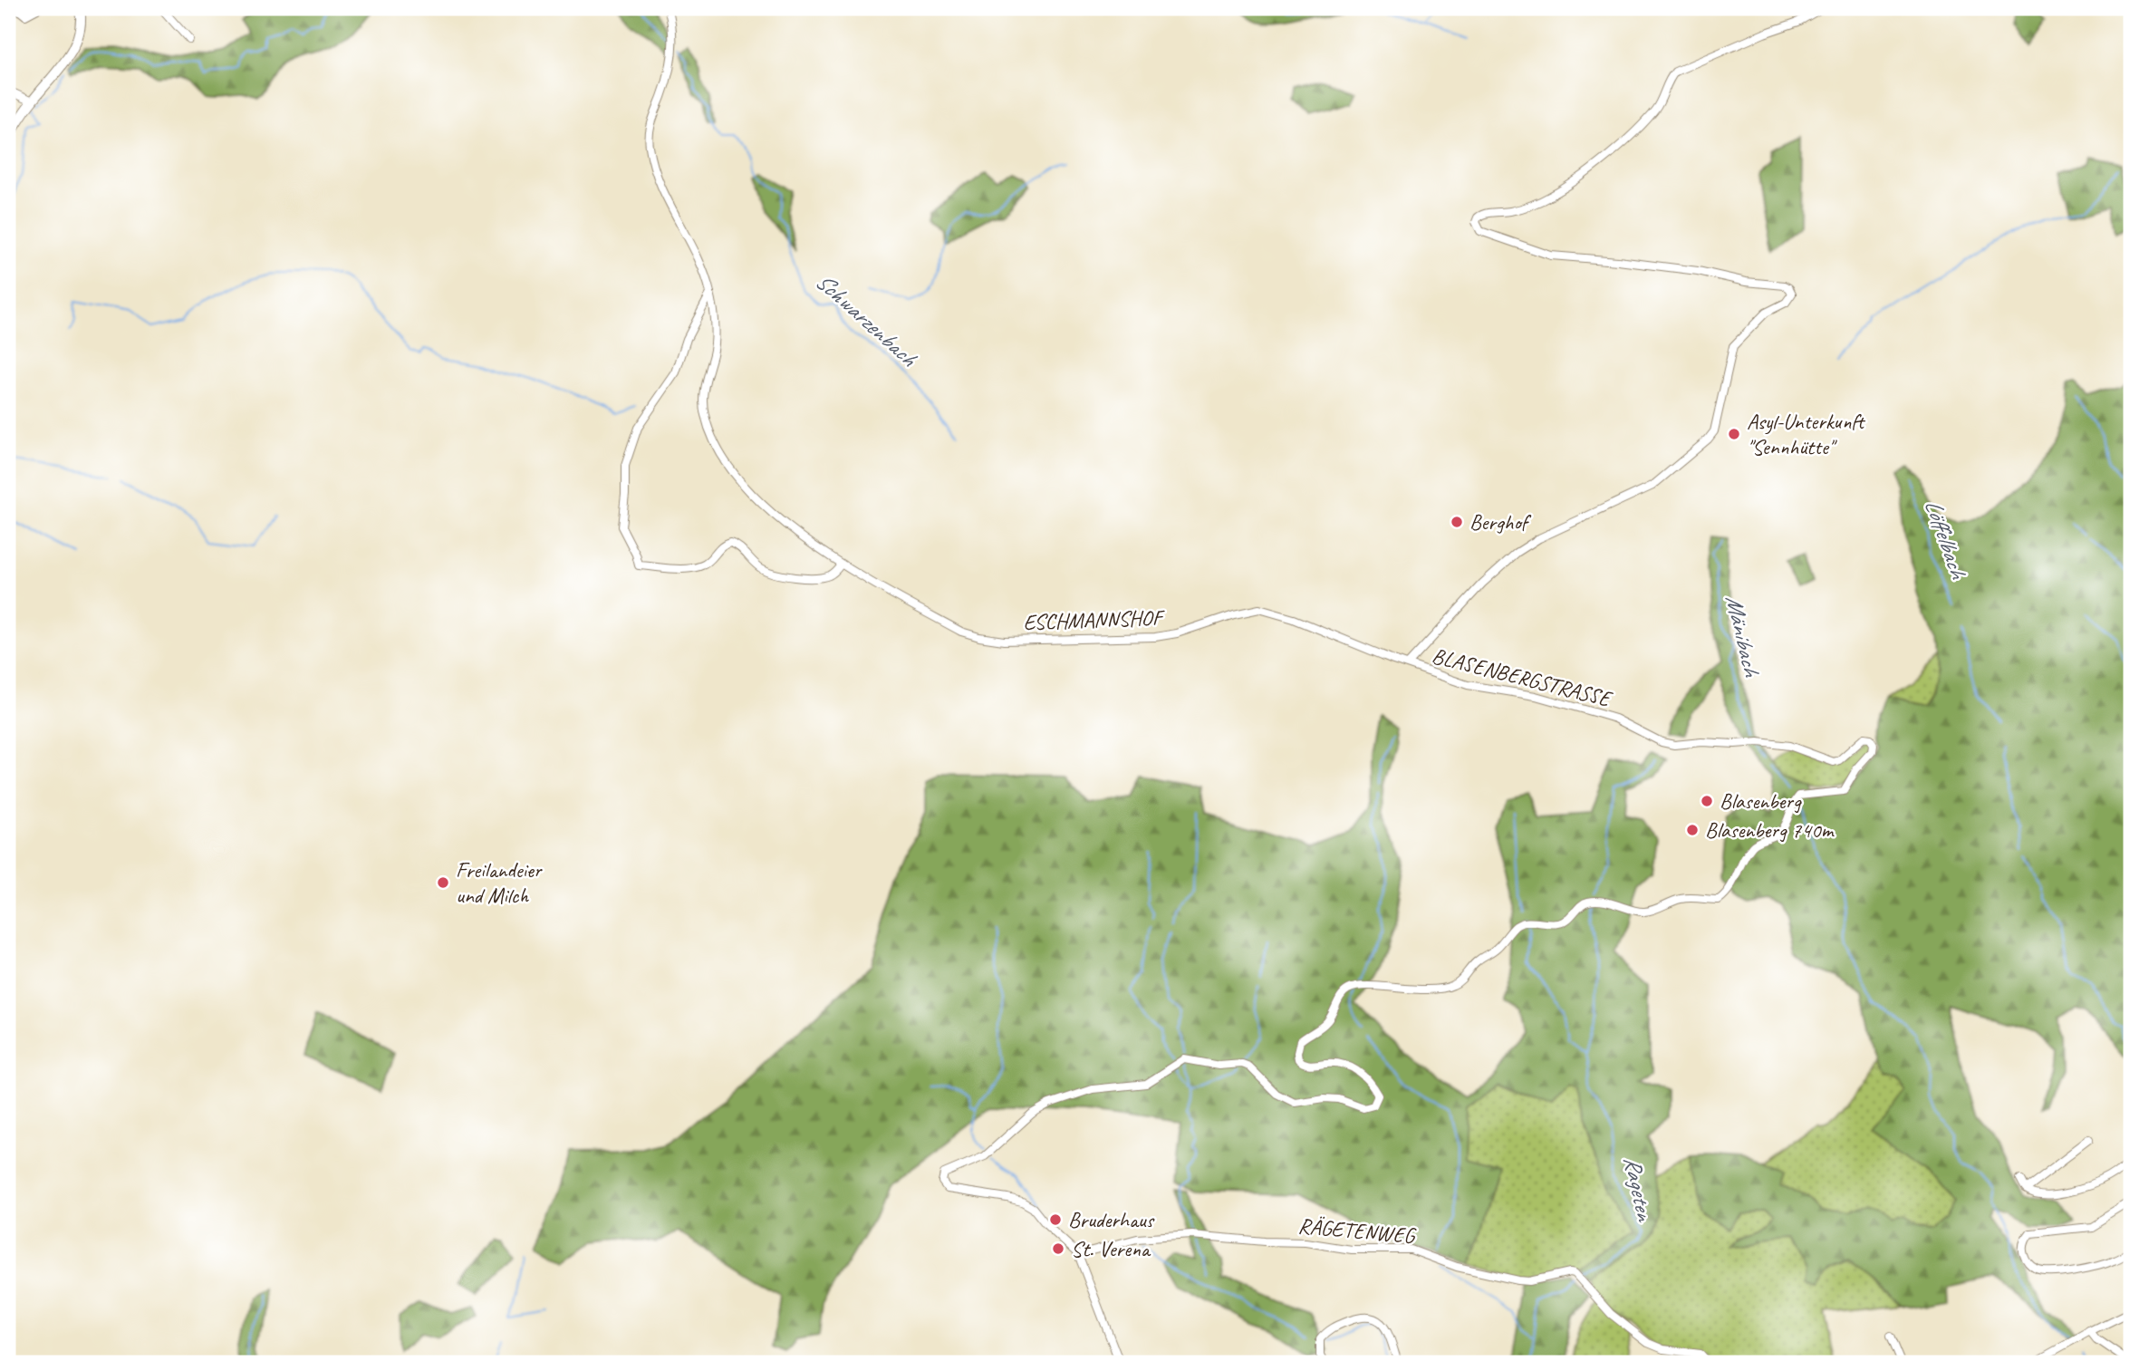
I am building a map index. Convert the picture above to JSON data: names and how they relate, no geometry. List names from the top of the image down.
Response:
{
  "streets": {
    "street": ["ESCHMANNSHOF", "BLASENBERGSTRASSE", "RÄGETENWEG"]
  },
  "crossings": [
    ["ESCHMANNSHOF", "BLASENBERGSTRASSE"],
    ["BLASENBERGSTRASSE", "RÄGETENWEG"]
  ],
  "water": [
    "Schwarzenbach",
    "Löffelbach",
    "Mänibach",
    "Rageten"
  ],
  "places": [
    "Asyl-Unterkunft \"Sennhütte\"",
    "Berghof",
    "Blasenberg",
    "Blasenberg 740m",
    "Freilandeier und Milch",
    "Bruderhaus",
    "St. Verena"
  ]
}
